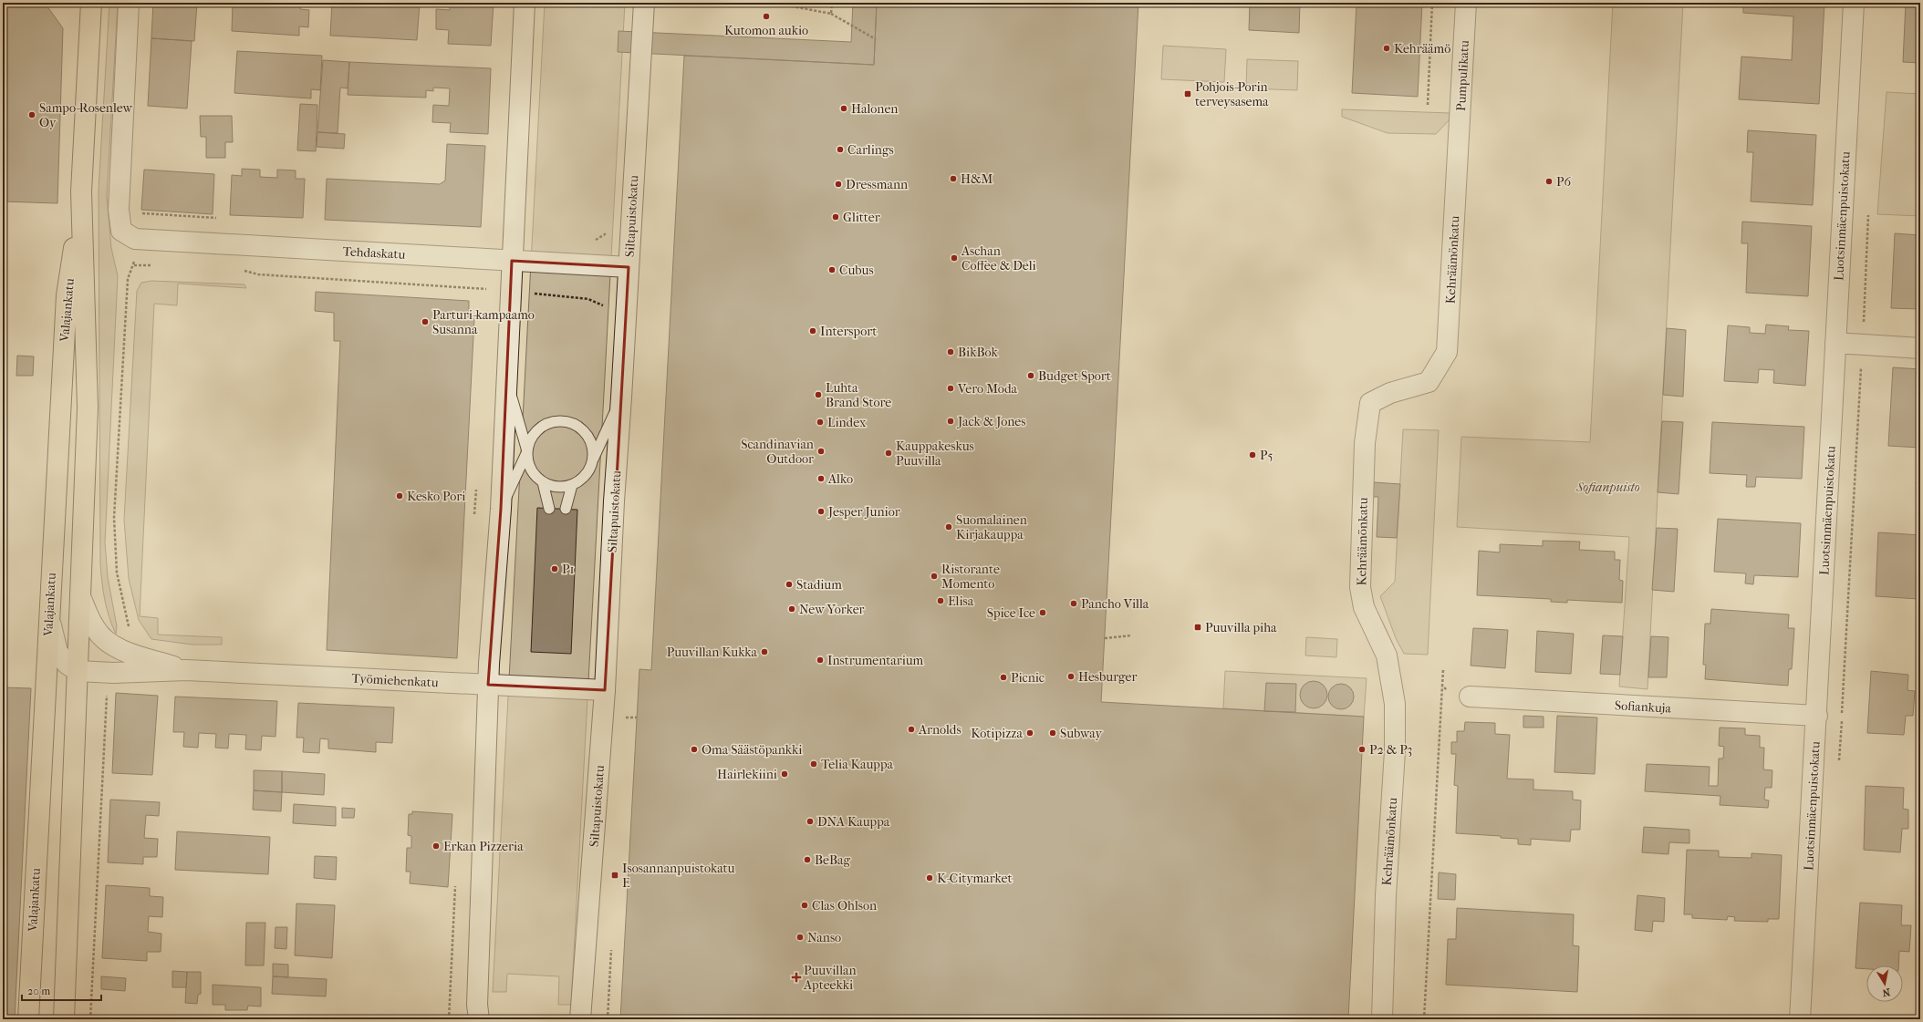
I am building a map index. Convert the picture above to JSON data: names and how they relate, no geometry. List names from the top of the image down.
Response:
{
  "streets": {
    "main road": ["Valajankatu"],
    "street": [
      "Pumpulikatu",
      "Siltapuistokatu",
      "Luotsinmäenpuistokatu",
      "Tehdaskatu",
      "Kehräämönkatu",
      "Työmiehenkatu",
      "Sofiankuja"
    ]
  },
  "crossings": [
    ["Pumpulikatu", "Kehräämönkatu"],
    ["Siltapuistokatu", "Tehdaskatu"],
    ["Siltapuistokatu", "Työmiehenkatu"],
    ["Luotsinmäenpuistokatu", "Sofiankuja"],
    ["Valajankatu", "Työmiehenkatu"]
  ],
  "parks": ["Sofianpuisto"],
  "places": {
    "other": [
      "Kutomon aukio",
      "Kehräämö",
      "Halonen",
      "Sampo-Rosenlew Oy",
      "Carlings",
      "H&M",
      "P6",
      "Dressmann",
      "Glitter",
      "Aschan Coffee & Deli",
      "Cubus",
      "Parturi-kampaamo Susanna",
      "Intersport",
      "BikBok",
      "Budget Sport",
      "Vero Moda",
      "Luhta Brand Store",
      "Jack & Jones",
      "Lindex",
      "Scandinavian Outdoor",
      "Kauppakeskus Puuvilla",
      "P5",
      "Alko",
      "Kesko Pori",
      "Jesper Junior",
      "Suomalainen Kirjakauppa",
      "P1",
      "Ristorante Momento",
      "Stadium",
      "Elisa",
      "Pancho Villa",
      "New Yorker",
      "Spice Ice",
      "Puuvillan Kukka",
      "Instrumentarium",
      "Hesburger",
      "Picnic",
      "Arnolds",
      "Kotipizza",
      "Subway",
      "Oma Säästöpankki",
      "P2 & P3",
      "Telia Kauppa",
      "Hairlekiini",
      "DNA Kauppa",
      "Erkan Pizzeria",
      "BeBag",
      "K-Citymarket",
      "Clas Ohlson",
      "Nanso"
    ],
    "transit": ["Pohjois-Porin terveysasema", "Puuvilla piha", "Isosannanpuistokatu E"],
    "health": ["Puuvillan Apteekki"]
  },
  "scale_bar": "20 m",
  "north": "bottom"
}
